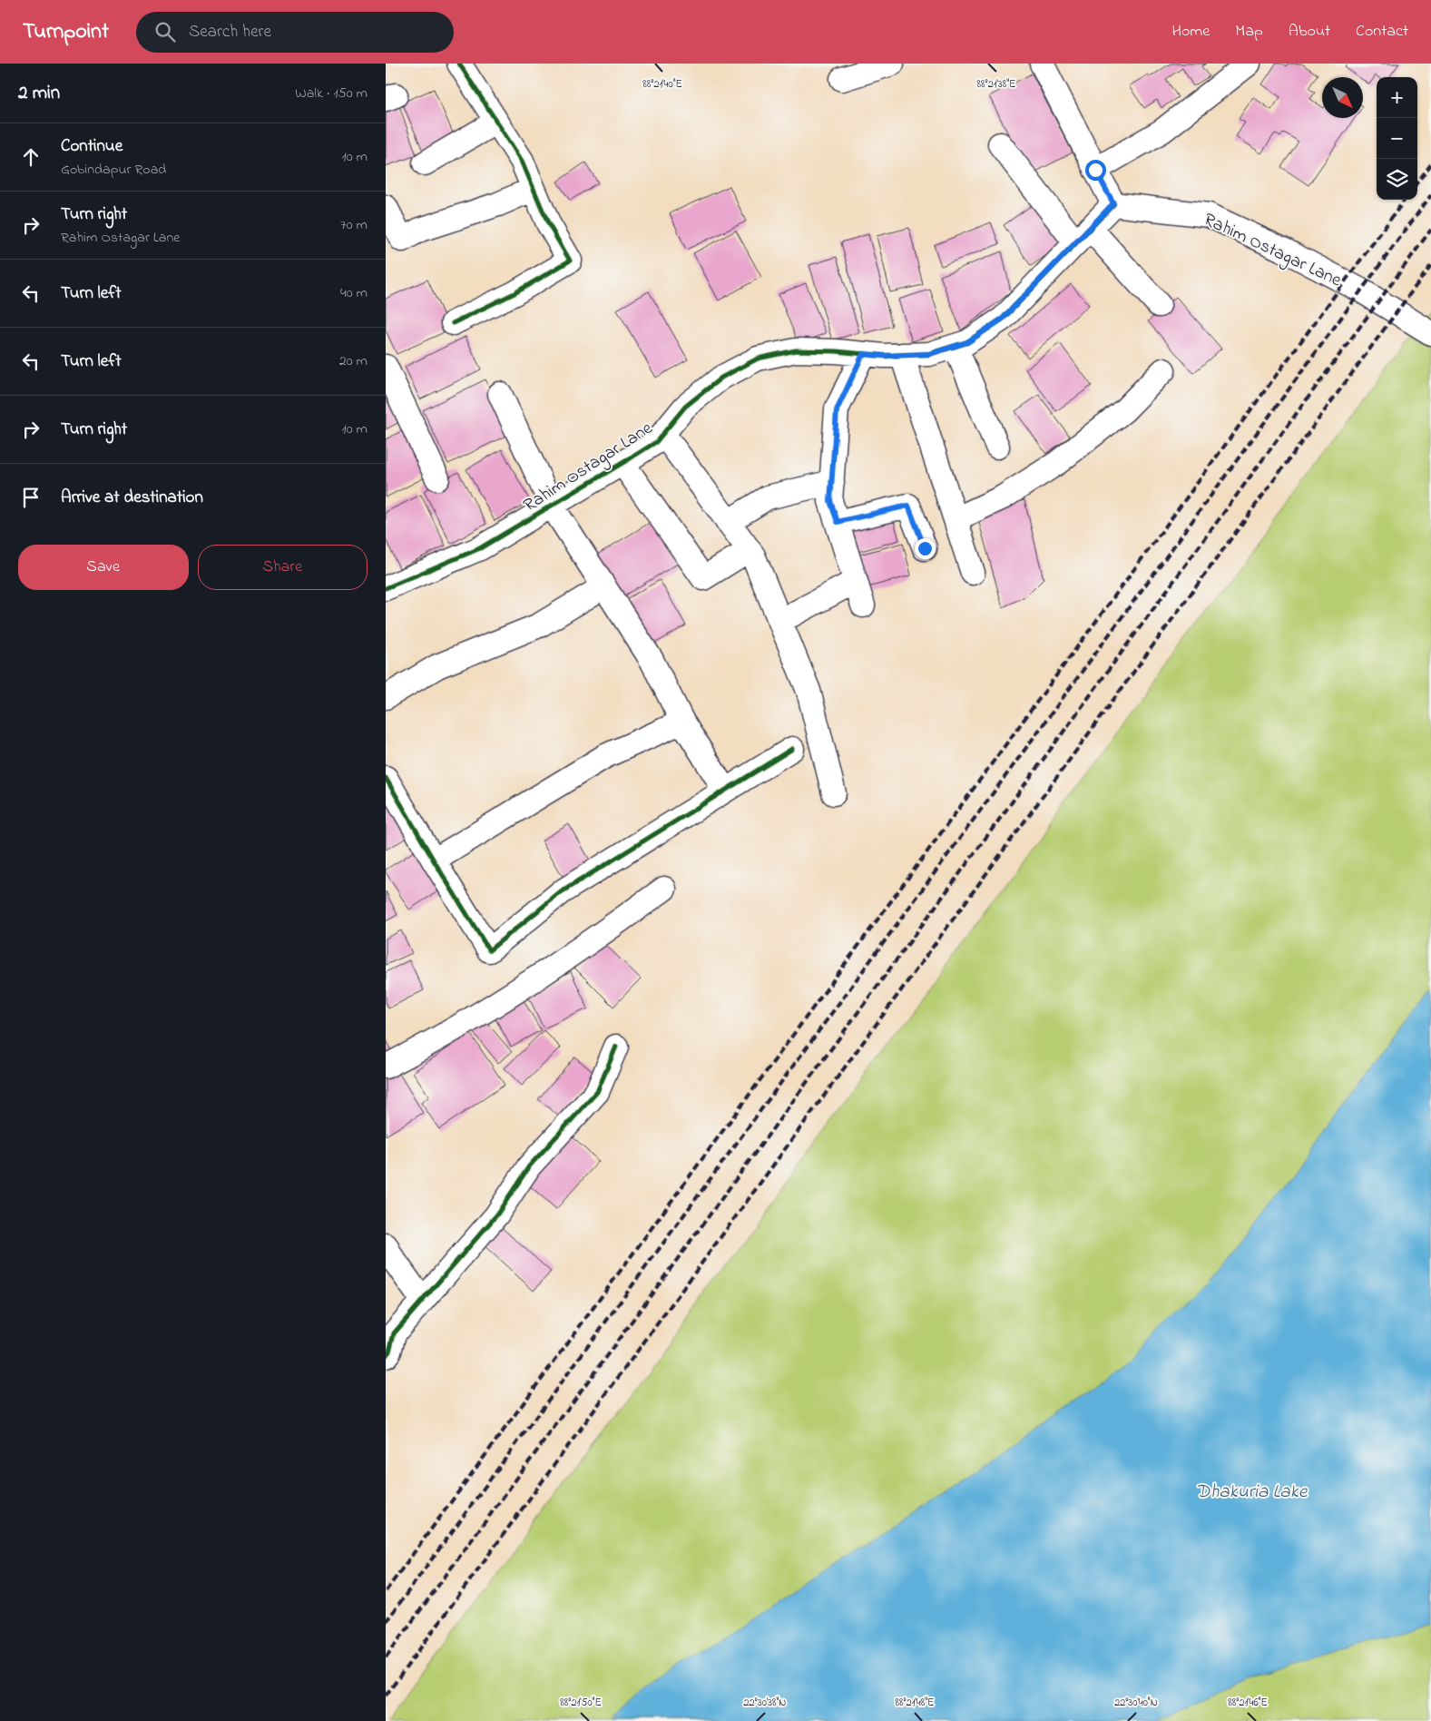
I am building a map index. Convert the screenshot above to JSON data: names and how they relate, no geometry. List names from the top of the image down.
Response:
{
  "streets": {
    "street": ["Rahim Ostagar Lane"]
  },
  "water": ["Dhakuria Lake"],
  "north": "bottom right",
  "page": {
    "header": "Turnpoint",
    "search": "Search here",
    "nav": [
      "Home",
      "Map",
      "About",
      "Contact"
    ],
    "heading": ["2 min", "Walk · 150 m"],
    "map_buttons": ["+", "−"],
    "list": [
      ["Continue", "Gobindapur Road", "10 m"],
      ["Turn right", "Rahim Ostagar Lane", "70 m"],
      ["Turn left", "40 m"],
      ["Turn left", "20 m"],
      ["Turn right", "10 m"],
      "Arrive at destination"
    ],
    "buttons": ["Save", "Share"]
  },
  "coordinates": [
    "88°21'40\"E",
    "88°21'38\"E",
    "88°21'50\"E",
    "88°21'48\"E",
    "88°21'46\"E",
    "22°30'38\"N",
    "22°30'40\"N"
  ]
}
